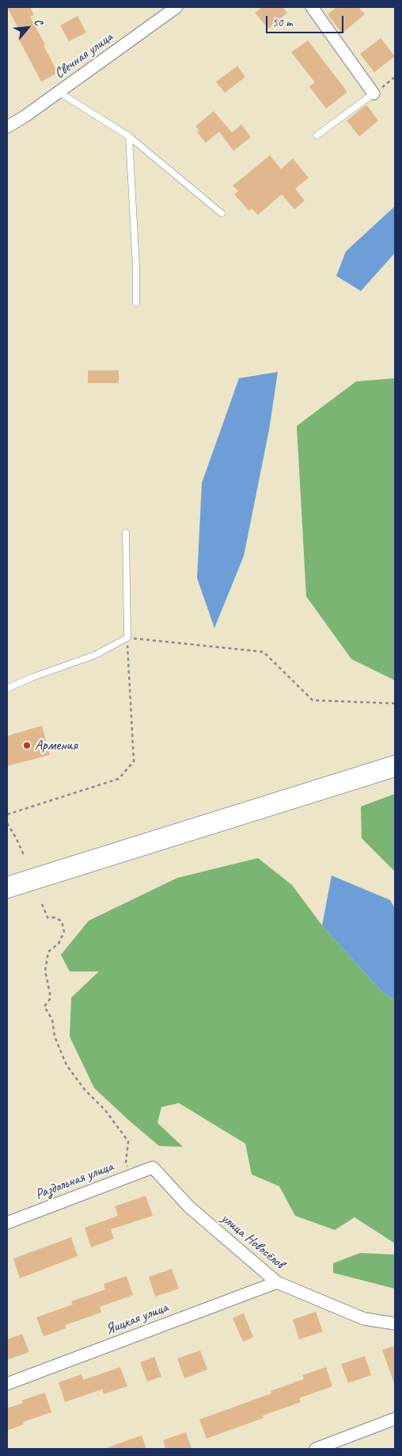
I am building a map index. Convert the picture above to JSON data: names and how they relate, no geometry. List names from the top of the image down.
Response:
{
  "streets": {
    "street": [
      "Свечная улица",
      "Раздольная улица",
      "улица Новосёлов",
      "Яицкая улица"
    ]
  },
  "crossings": [
    ["Раздольная улица", "улица Новосёлов"],
    ["улица Новосёлов", "Яицкая улица"]
  ],
  "places": ["Армения"],
  "scale_bar": "50 m",
  "north": "top right"
}
